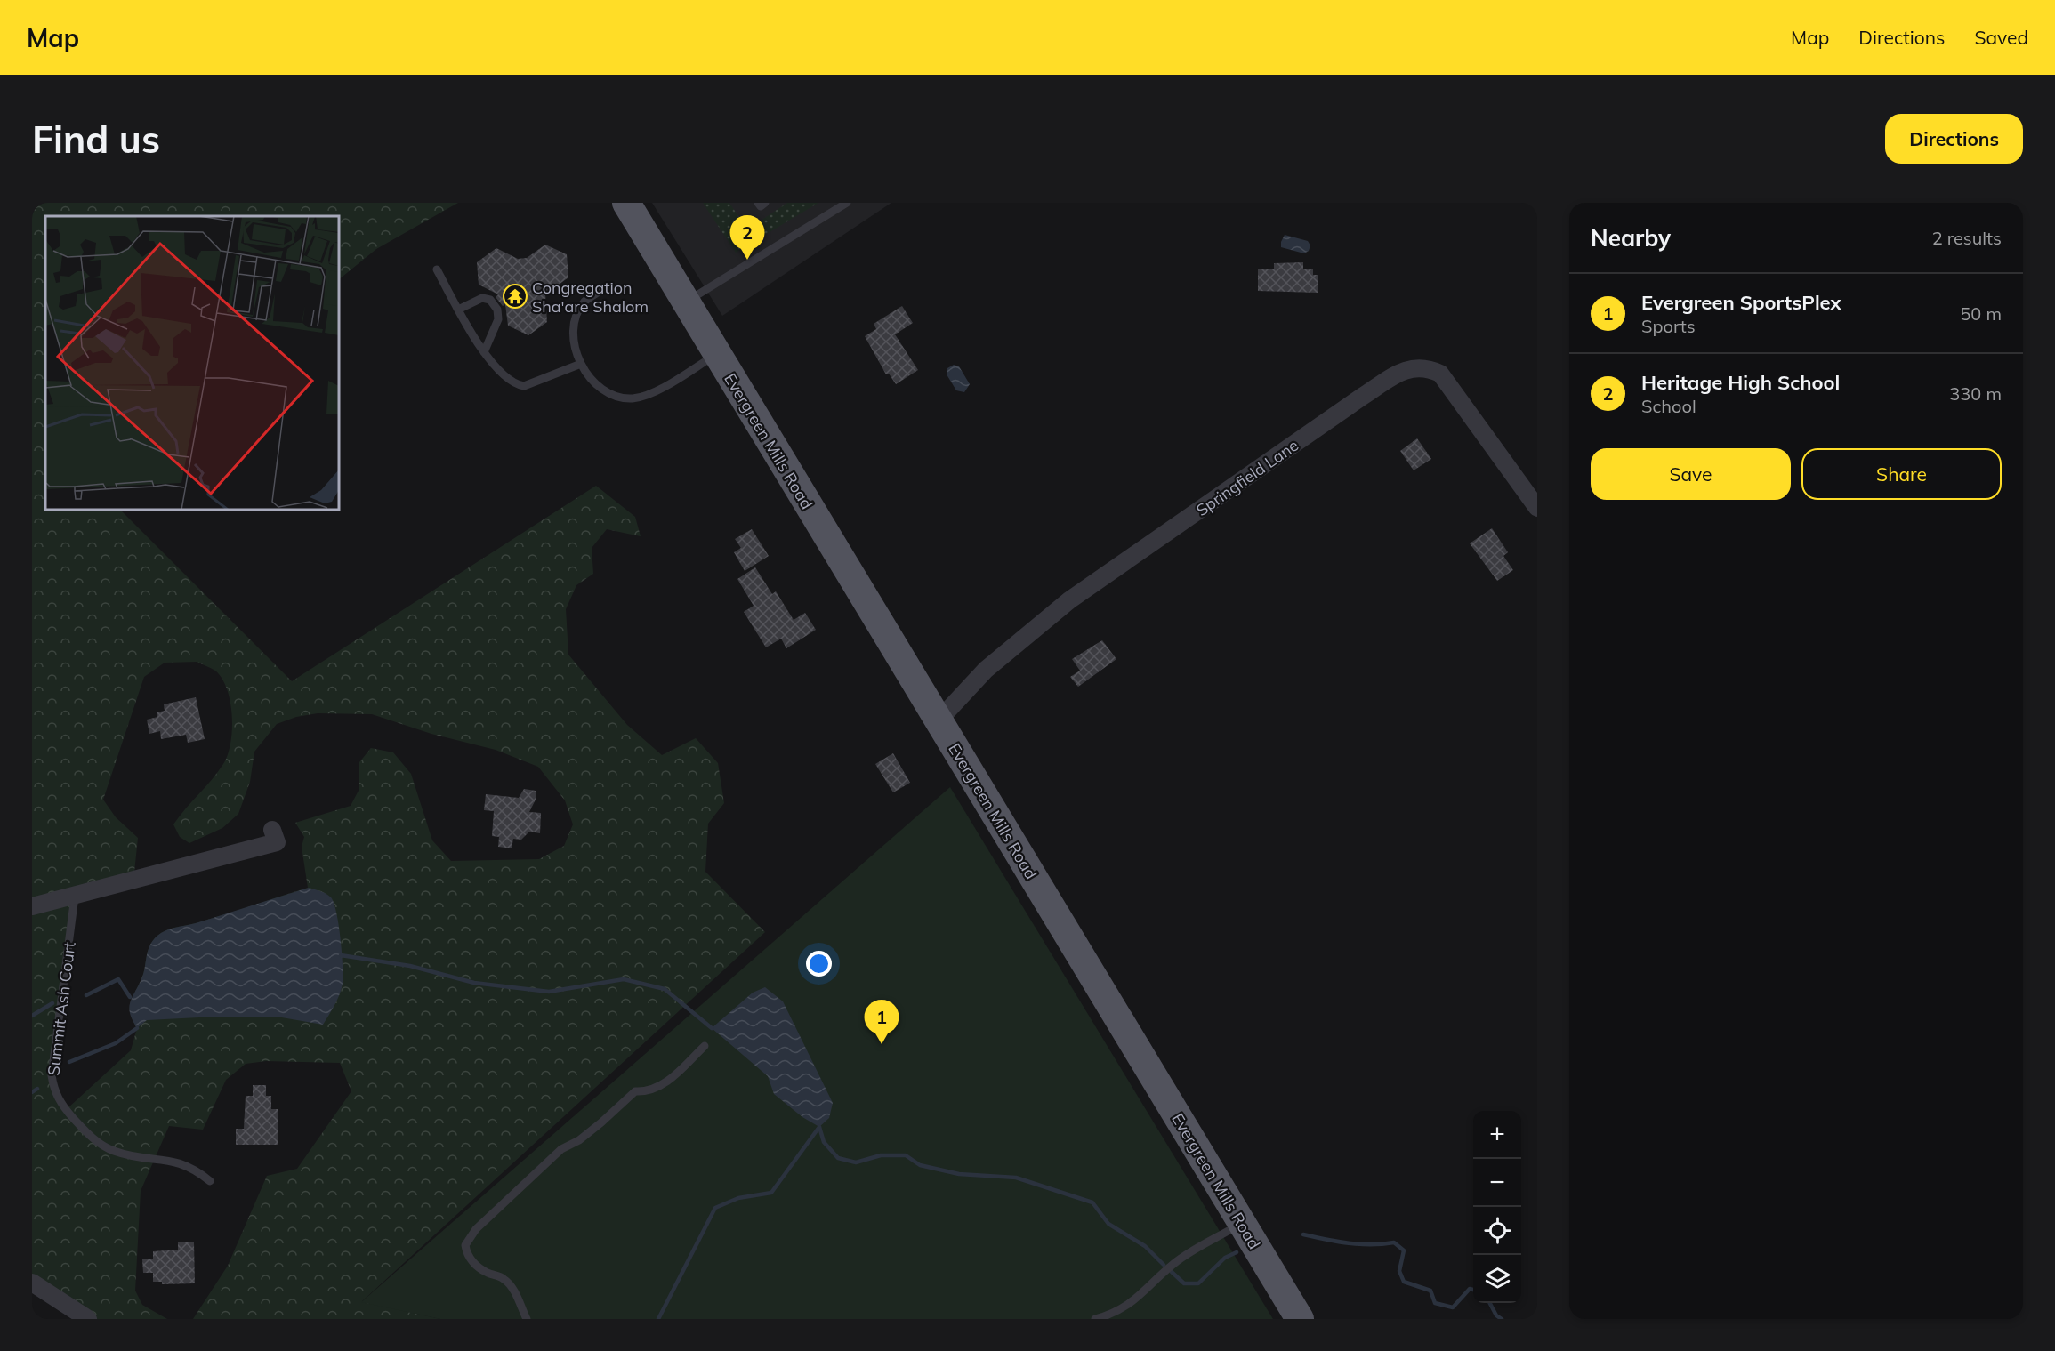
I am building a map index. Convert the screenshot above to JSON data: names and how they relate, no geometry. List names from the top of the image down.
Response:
{
  "streets": {
    "main road": ["Evergreen Mills Road"],
    "street": ["Springfield Lane"],
    "lane": ["Summit Ash Court"]
  },
  "crossings": [
    ["Evergreen Mills Road", "Springfield Lane"]
  ],
  "places": {
    "temple": ["Congregation Sha'are Shalom"]
  },
  "page": {
    "header": "Map",
    "nav": ["Map", "Directions", "Saved"],
    "buttons": [
      "Directions",
      ["Save", "Share"]
    ],
    "title": "Find us",
    "heading": ["Nearby", "2 results"],
    "pins": ["2", "1"],
    "list": [
      {
        "mark": "1",
        "name": "Evergreen SportsPlex",
        "note": "Sports",
        "value": "50 m"
      },
      {
        "mark": "2",
        "name": "Heritage High School",
        "note": "School",
        "value": "330 m"
      }
    ],
    "map_buttons": ["+", "−"]
  }
}
